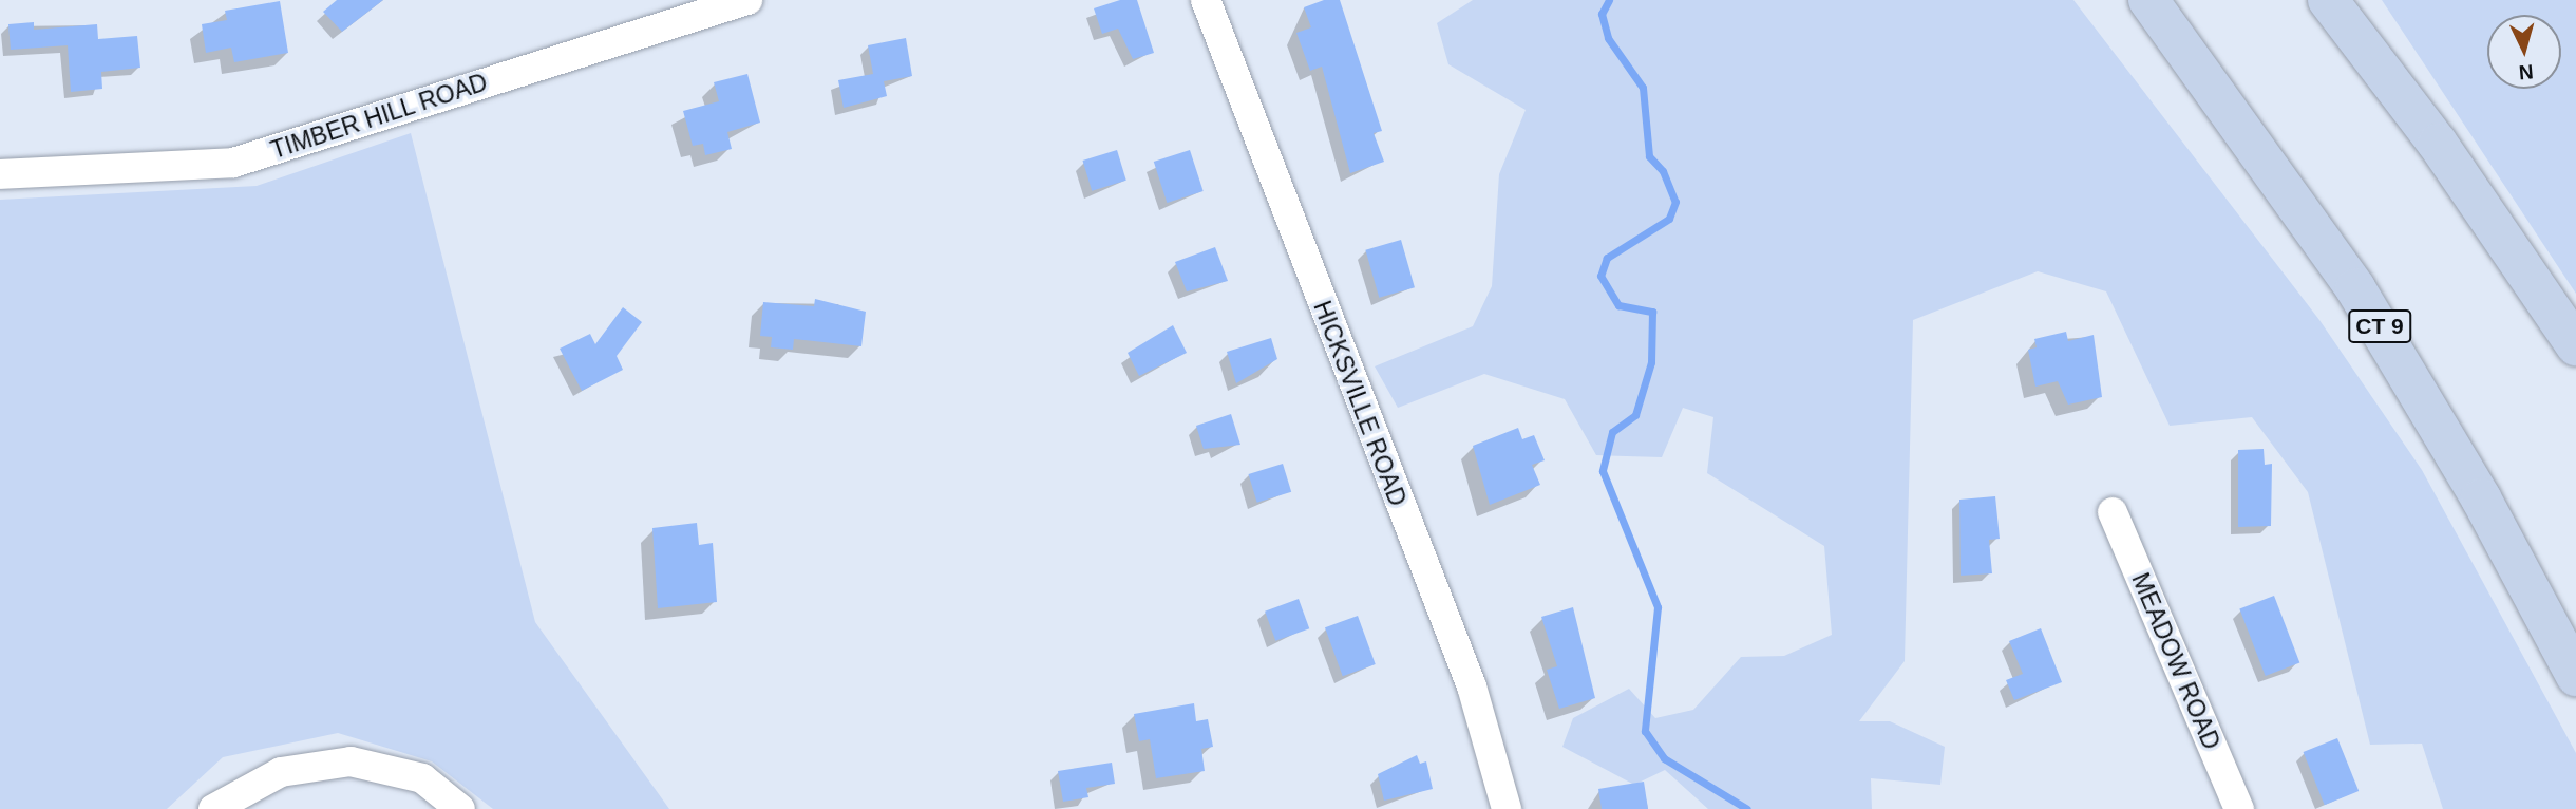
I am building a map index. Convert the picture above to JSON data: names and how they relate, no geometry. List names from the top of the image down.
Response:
{
  "streets": {
    "highway": ["CT 9"],
    "street": ["TIMBER HILL ROAD", "HICKSVILLE ROAD", "MEADOW ROAD"]
  },
  "north": "bottom"
}
